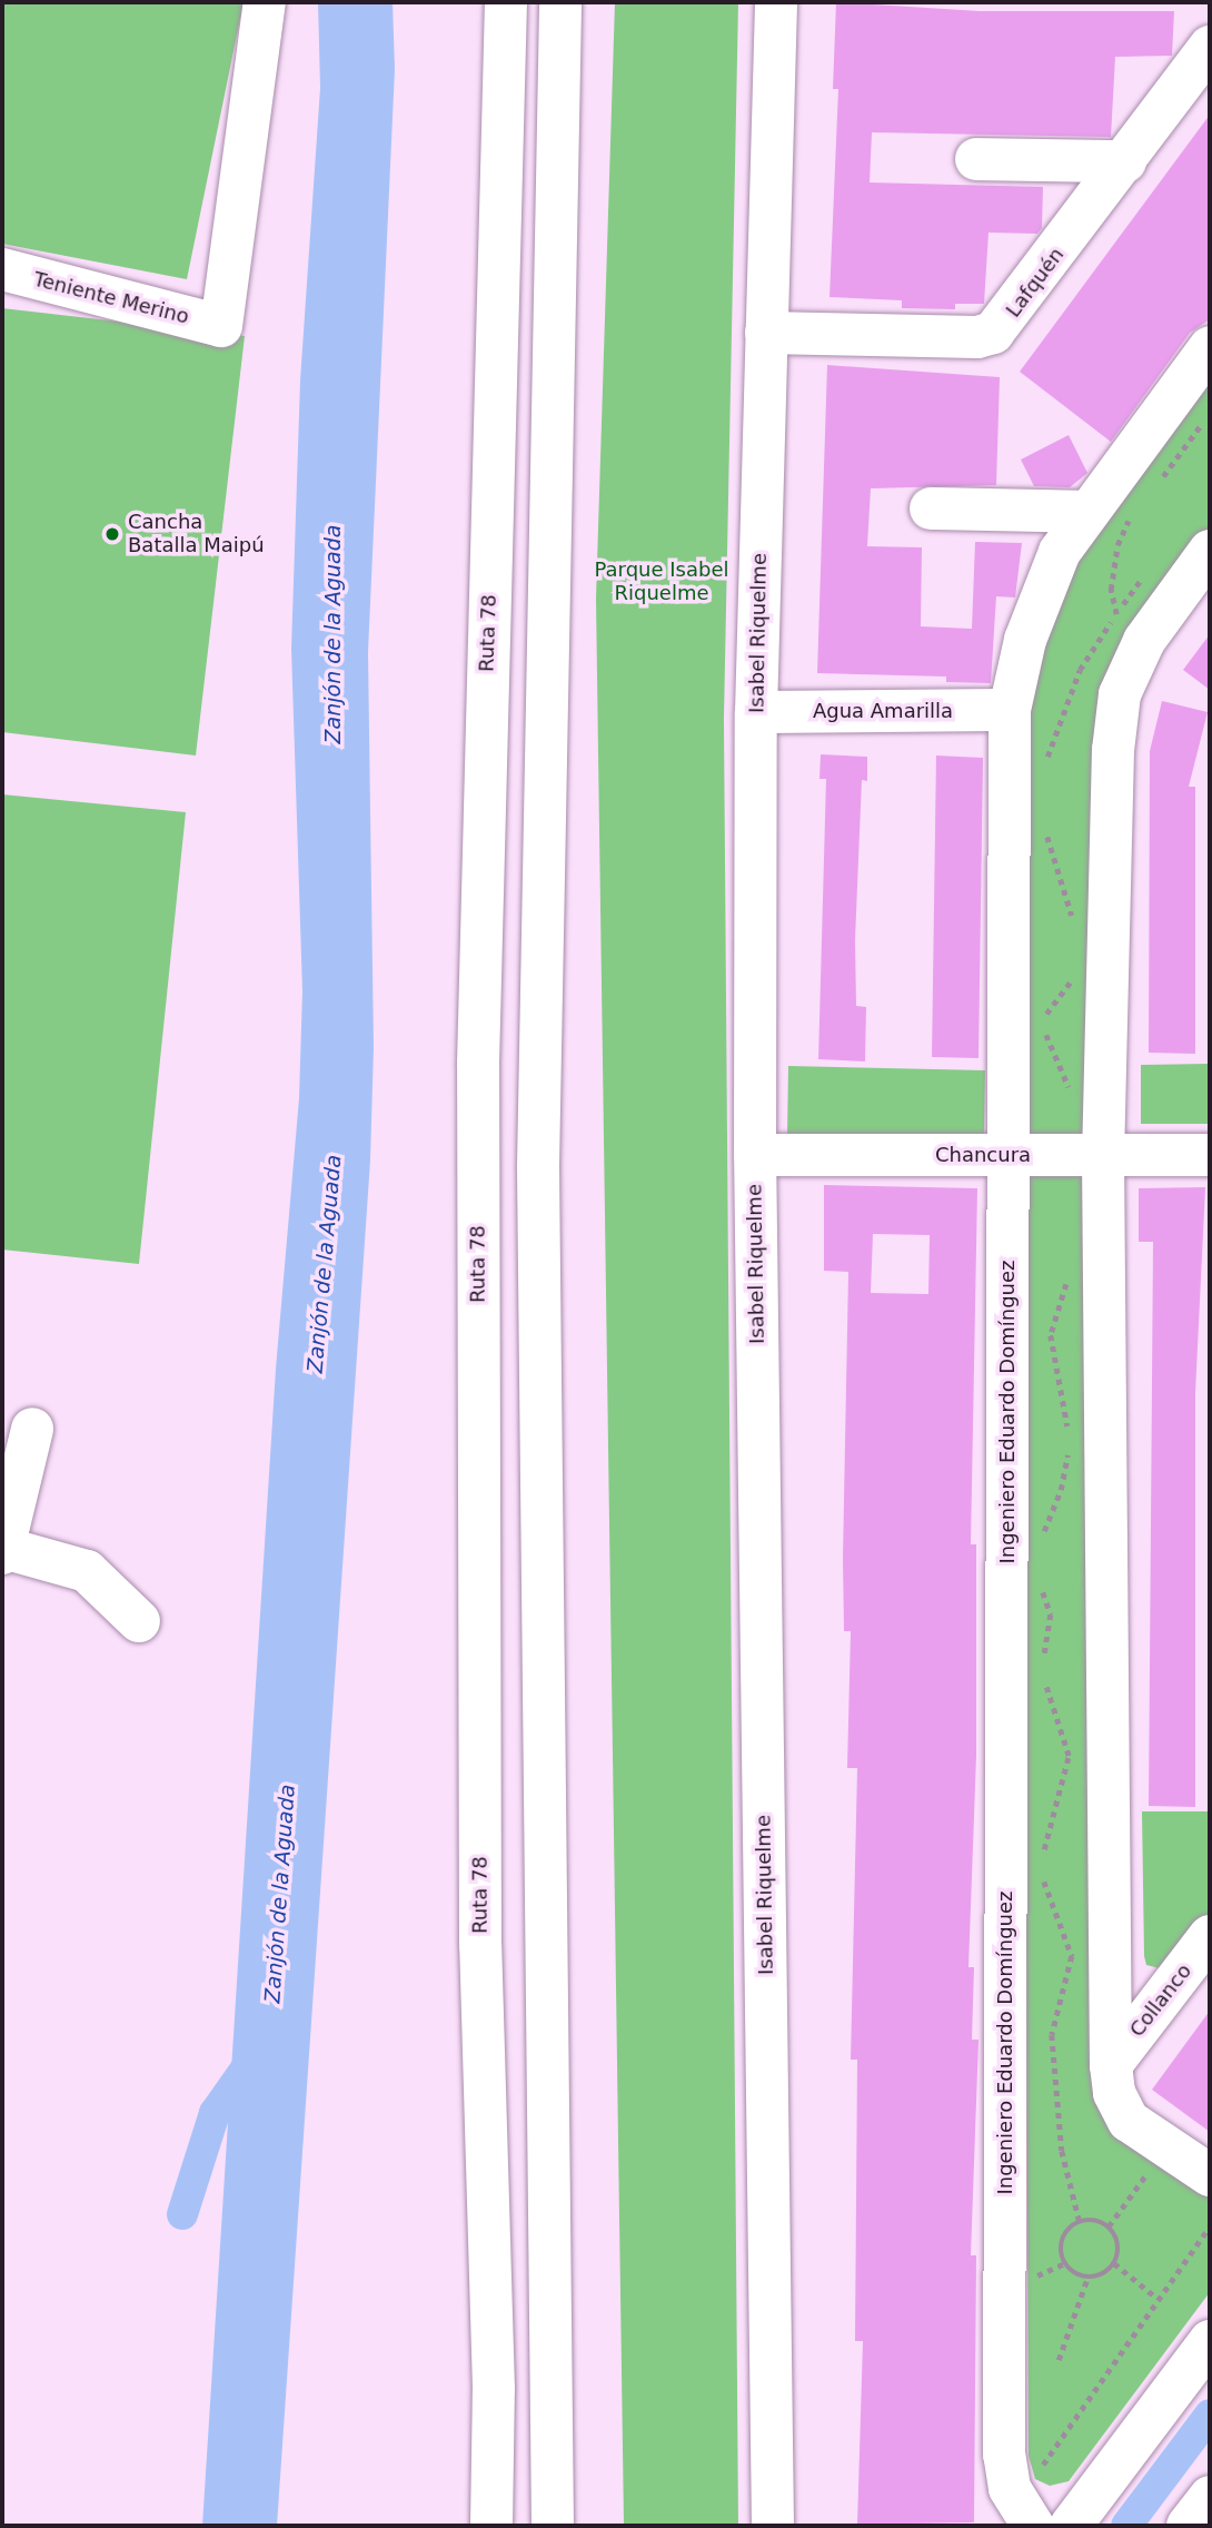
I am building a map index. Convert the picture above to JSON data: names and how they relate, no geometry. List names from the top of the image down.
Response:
{
  "streets": {
    "main road": [
      "Lafquén",
      "Teniente Merino",
      "Ruta 78",
      "Isabel Riquelme",
      "Agua Amarilla",
      "Chancura",
      "Ingeniero Eduardo Domínguez",
      "Collanco"
    ]
  },
  "crossings": [
    ["Lafquén", "Isabel Riquelme"],
    ["Isabel Riquelme", "Agua Amarilla"],
    ["Isabel Riquelme", "Chancura"],
    ["Agua Amarilla", "Ingeniero Eduardo Domínguez"],
    ["Chancura", "Ingeniero Eduardo Domínguez"]
  ],
  "water": ["Zanjón de la Aguada"],
  "parks": ["Parque Isabel Riquelme"],
  "places": ["Cancha Batalla Maipú"]
}
